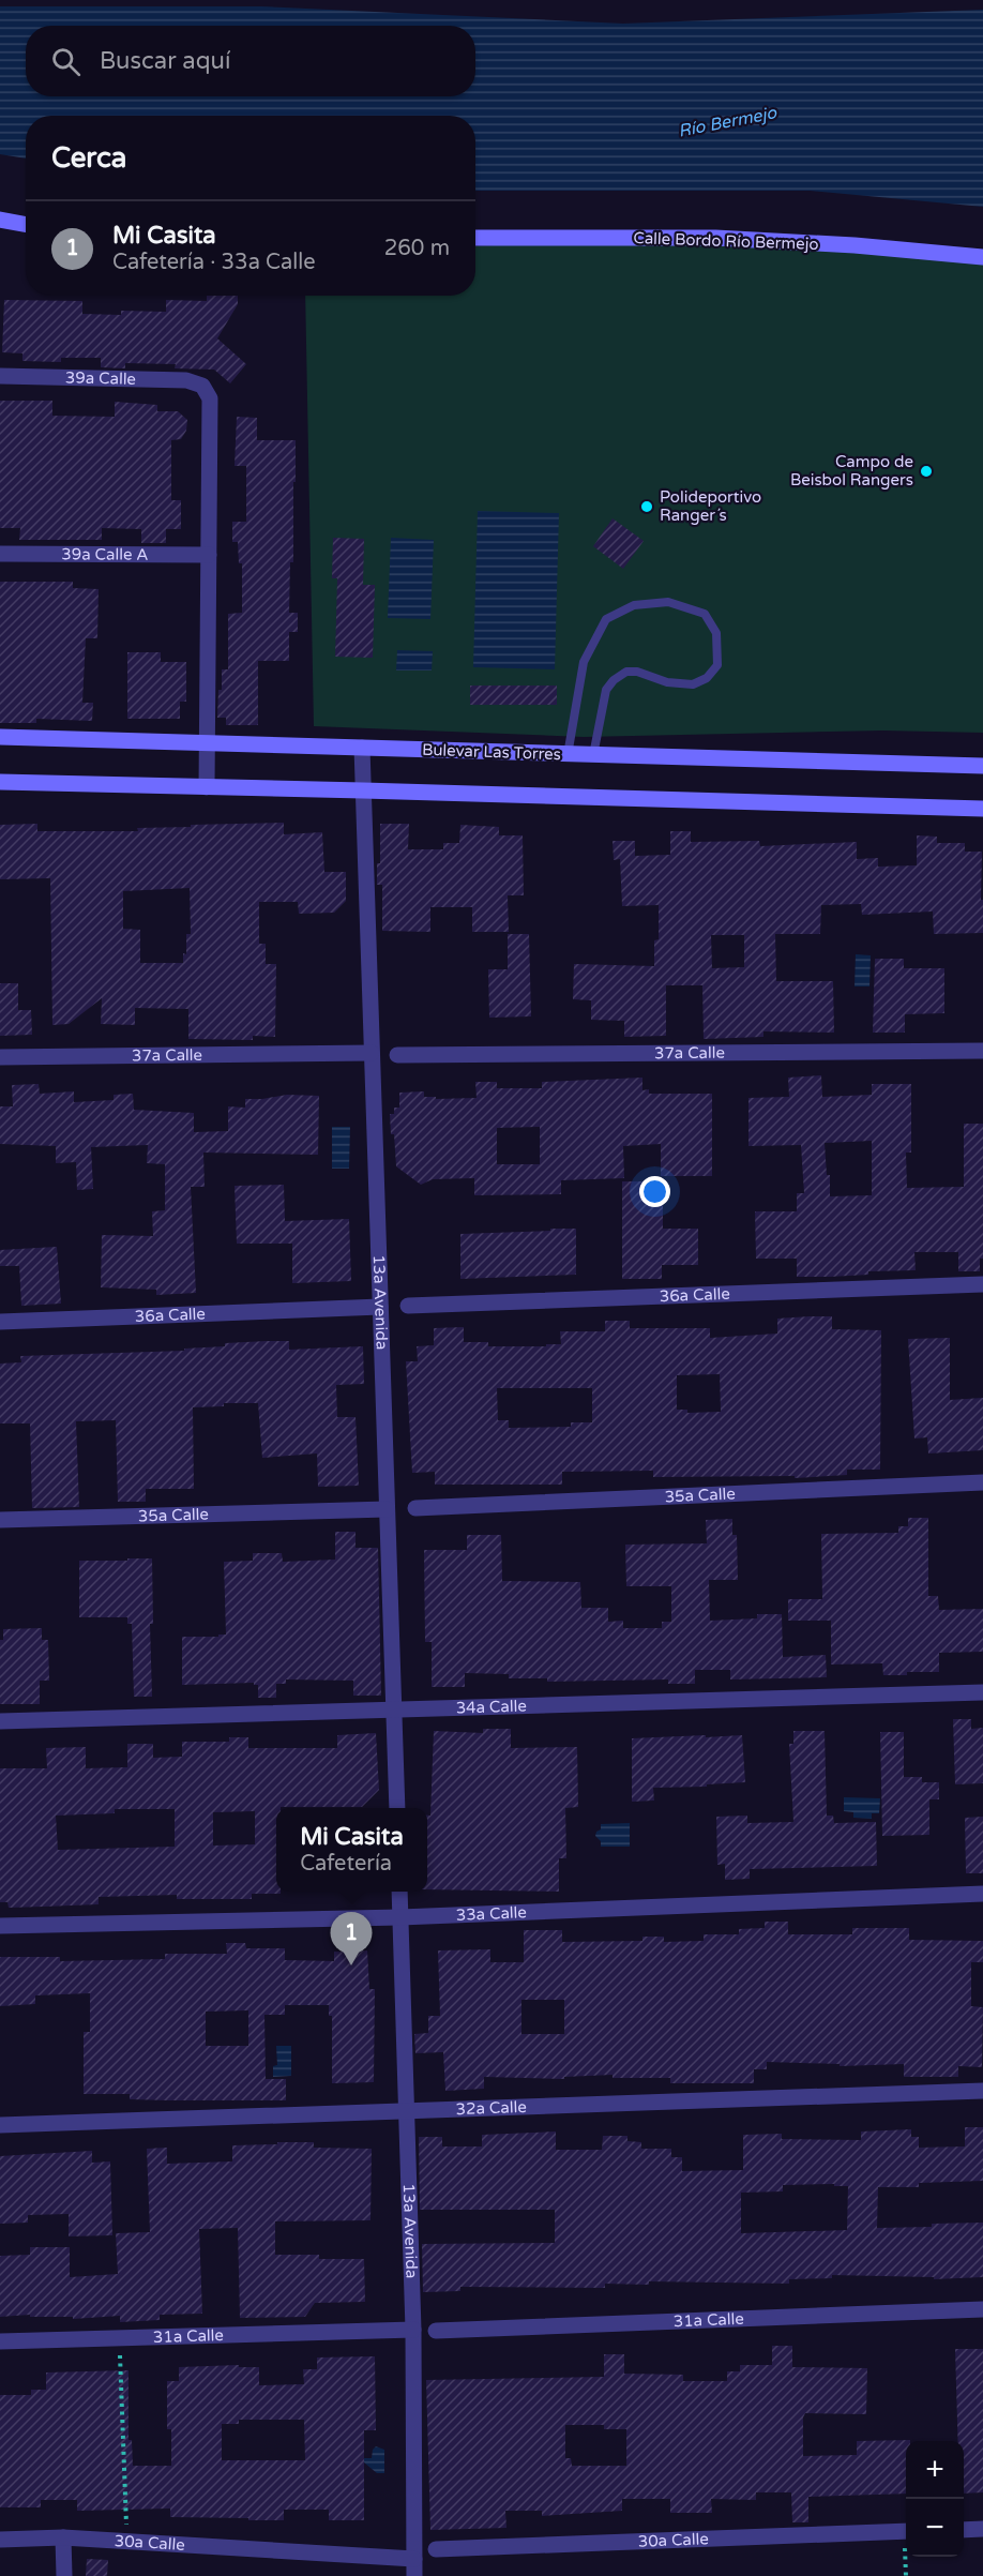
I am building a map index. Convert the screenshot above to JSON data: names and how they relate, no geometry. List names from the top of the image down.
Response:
{
  "streets": {
    "street": [
      "Calle Bordo Río Bermejo",
      "39a Calle",
      "39a Calle A",
      "Bulevar Las Torres",
      "37a Calle",
      "36a Calle",
      "13a Avenida",
      "35a Calle",
      "34a Calle",
      "33a Calle",
      "32a Calle",
      "31a Calle",
      "30a Calle"
    ]
  },
  "crossings": [
    ["39a Calle", "39a Calle A"],
    ["Bulevar Las Torres", "13a Avenida"],
    ["37a Calle", "13a Avenida"],
    ["36a Calle", "13a Avenida"],
    ["13a Avenida", "35a Calle"],
    ["13a Avenida", "34a Calle"],
    ["13a Avenida", "33a Calle"],
    ["13a Avenida", "32a Calle"],
    ["13a Avenida", "31a Calle"],
    ["13a Avenida", "30a Calle"]
  ],
  "water": ["Río Bermejo"],
  "places": ["Campo de Beisbol Rangers", "Polideportivo Ranger´s"],
  "page": {
    "search": "Buscar aquí",
    "heading": "Cerca",
    "list": [
      {
        "mark": "1",
        "name": "Mi Casita",
        "note": "Cafetería · 33a Calle",
        "value": "260 m"
      }
    ],
    "popup": ["Mi Casita", "Cafetería"],
    "pins": "1",
    "map_buttons": ["+", "−"]
  }
}
